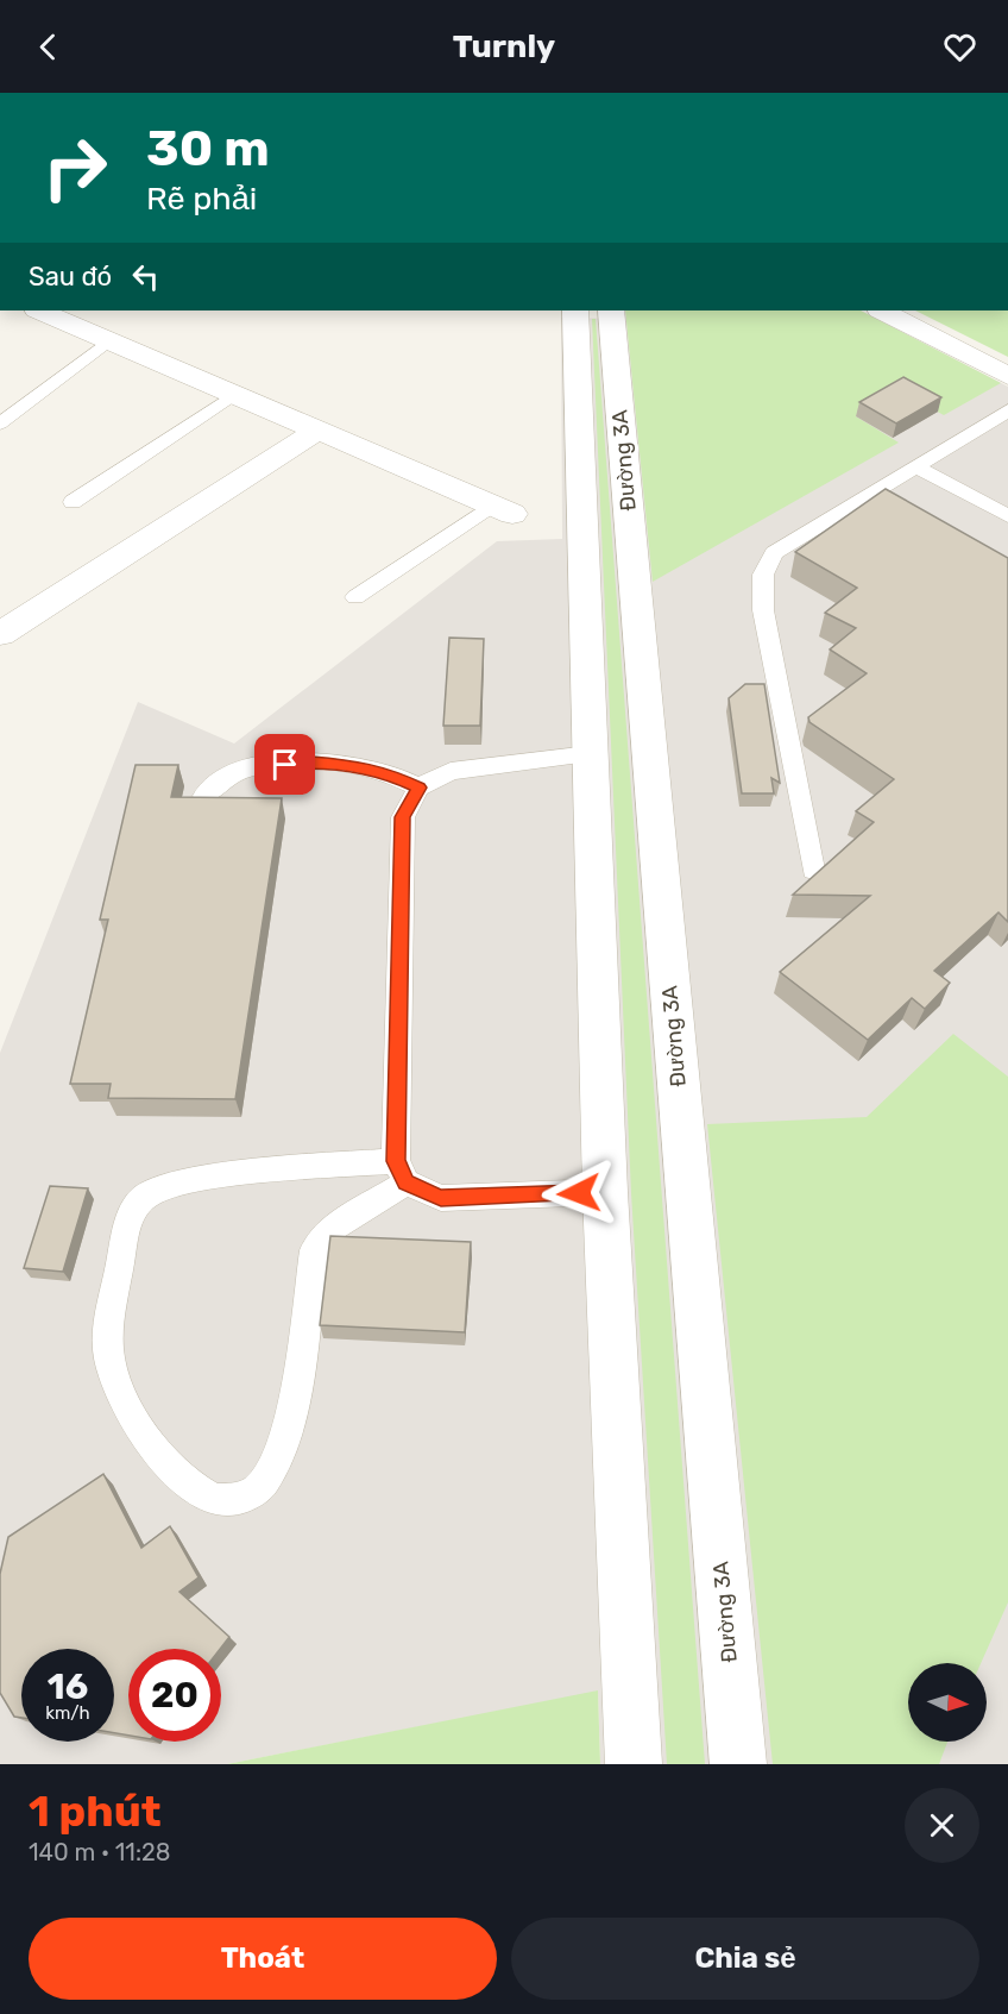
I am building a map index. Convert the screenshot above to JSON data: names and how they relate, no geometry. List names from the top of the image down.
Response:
{
  "streets": {
    "street": ["Đường 3A"]
  },
  "north": "right",
  "page": {
    "header": "Turnly",
    "turn": ["30 m", "Rẽ phải"],
    "then": "Sau đó",
    "speed": "16 km/h",
    "limit": "20",
    "heading": ["1 phút", "140 m · 11:28"],
    "buttons": ["Thoát", "Chia sẻ"]
  }
}
